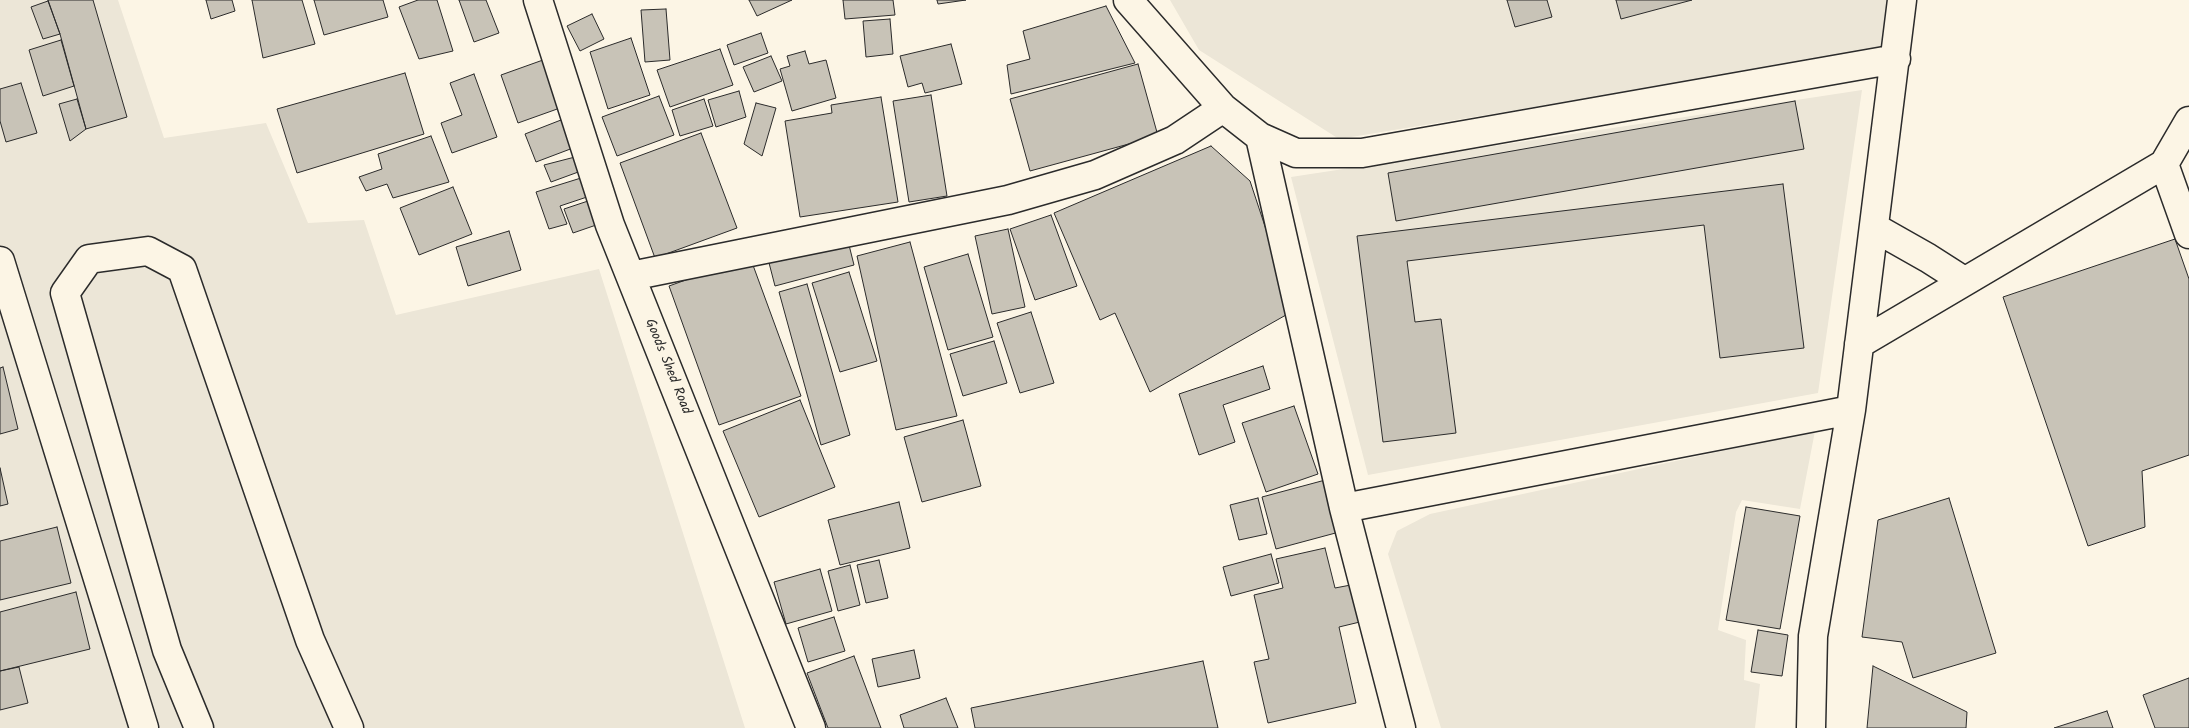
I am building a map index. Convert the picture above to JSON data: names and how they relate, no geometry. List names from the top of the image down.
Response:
{
  "streets": {
    "street": ["Goods Shed Road"]
  }
}
